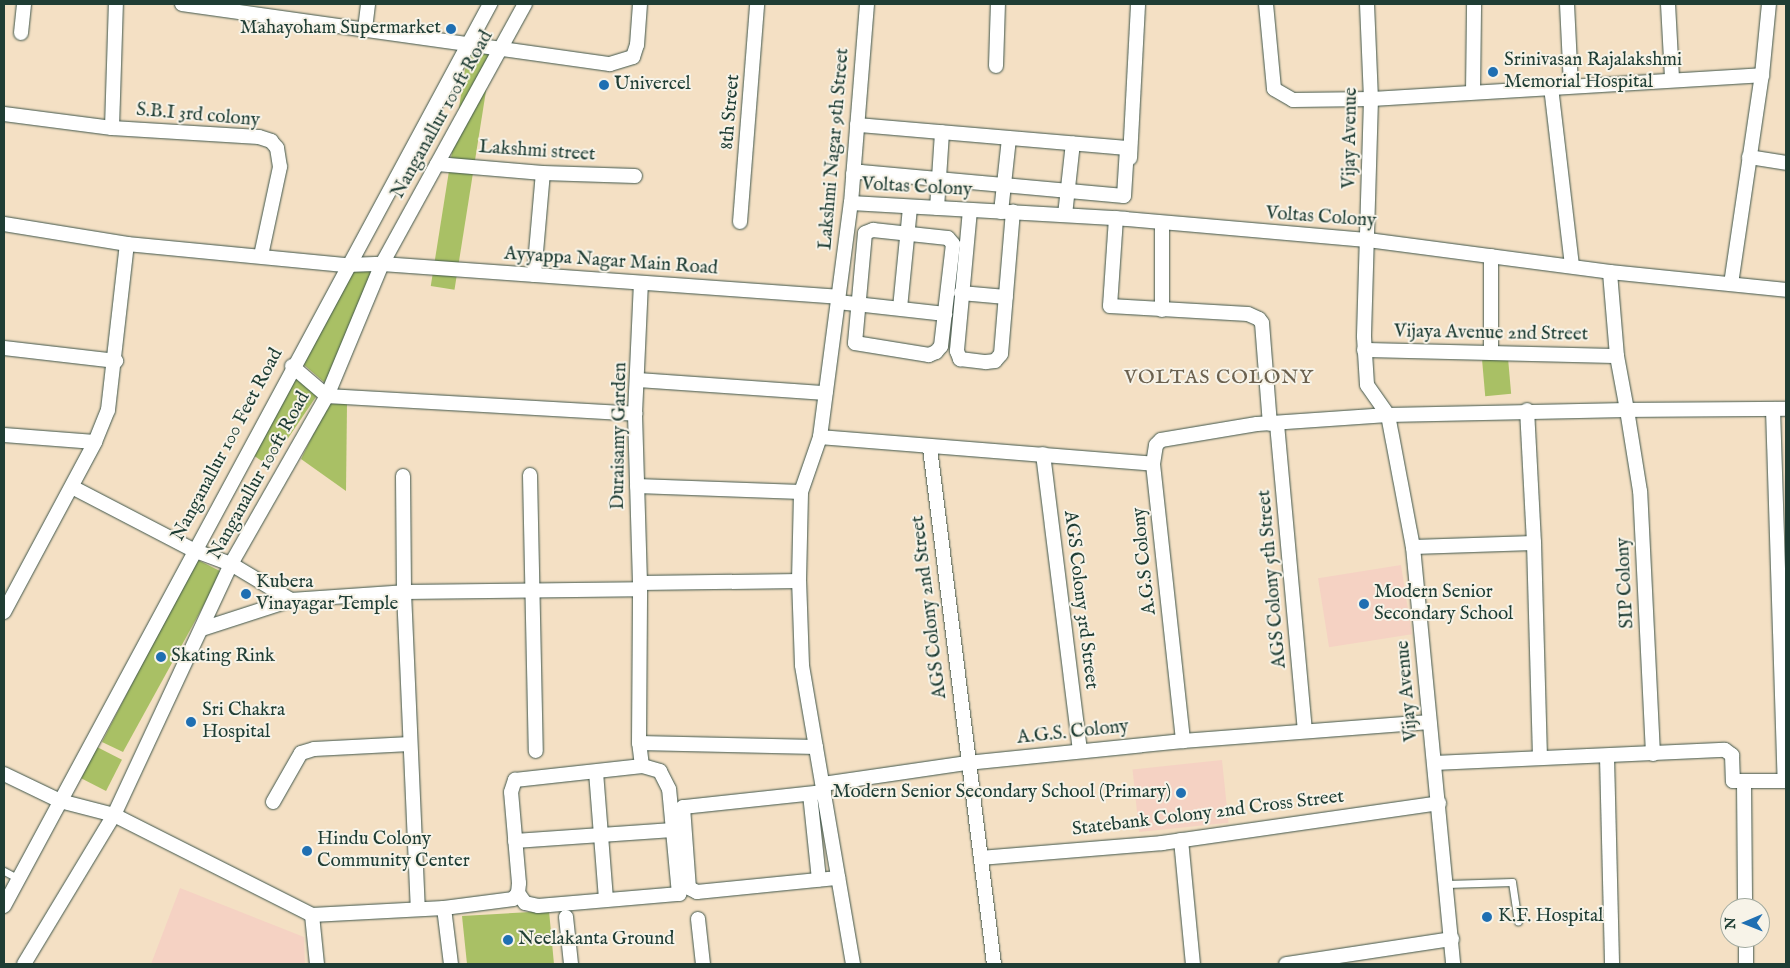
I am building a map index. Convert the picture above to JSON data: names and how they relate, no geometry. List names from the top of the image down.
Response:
{
  "streets": {
    "street": [
      "8th Street",
      "Nanganallur 100ft Road",
      "S.B.I 3rd colony",
      "Vijay Avenue",
      "Lakshmi Nagar 9th Street",
      "Lakshmi street",
      "Voltas Colony",
      "Ayyappa Nagar Main Road",
      "Vijaya Avenue 2nd Street",
      "Duraisamy Garden",
      "Nanganallur 100 Feet Road",
      "A.G.S Colony",
      "AGS Colony 5th Street",
      "SIP Colony",
      "AGS Colony 3rd Street",
      "AGS Colony 2nd Street",
      "A.G.S. Colony",
      "Statebank Colony 2nd Cross Street"
    ]
  },
  "crossings": [
    ["Nanganallur 100ft Road", "Lakshmi street"],
    ["Nanganallur 100ft Road", "Ayyappa Nagar Main Road"],
    ["S.B.I 3rd colony", "Ayyappa Nagar Main Road"],
    ["Vijay Avenue", "Voltas Colony"],
    ["Vijay Avenue", "Vijaya Avenue 2nd Street"],
    ["Vijay Avenue", "Statebank Colony 2nd Cross Street"],
    ["Lakshmi Nagar 9th Street", "Voltas Colony"],
    ["Lakshmi Nagar 9th Street", "Ayyappa Nagar Main Road"],
    ["Lakshmi Nagar 9th Street", "A.G.S. Colony"],
    ["Ayyappa Nagar Main Road", "Duraisamy Garden"],
    ["Ayyappa Nagar Main Road", "Nanganallur 100 Feet Road"],
    ["A.G.S Colony", "A.G.S. Colony"],
    ["AGS Colony 3rd Street", "A.G.S. Colony"],
    ["AGS Colony 2nd Street", "A.G.S. Colony"],
    ["AGS Colony 2nd Street", "Statebank Colony 2nd Cross Street"]
  ],
  "districts": ["VOLTAS COLONY"],
  "places": [
    "Mahayoham Supermarket",
    "Srinivasan Rajalakshmi Memorial Hospital",
    "Univercel",
    "Kubera Vinayagar Temple",
    "Modern Senior Secondary School",
    "Skating Rink",
    "Sri Chakra Hospital",
    "Modern Senior Secondary School (Primary)",
    "Hindu Colony Community Center",
    "K.F. Hospital",
    "Neelakanta Ground"
  ],
  "north": "left"
}
